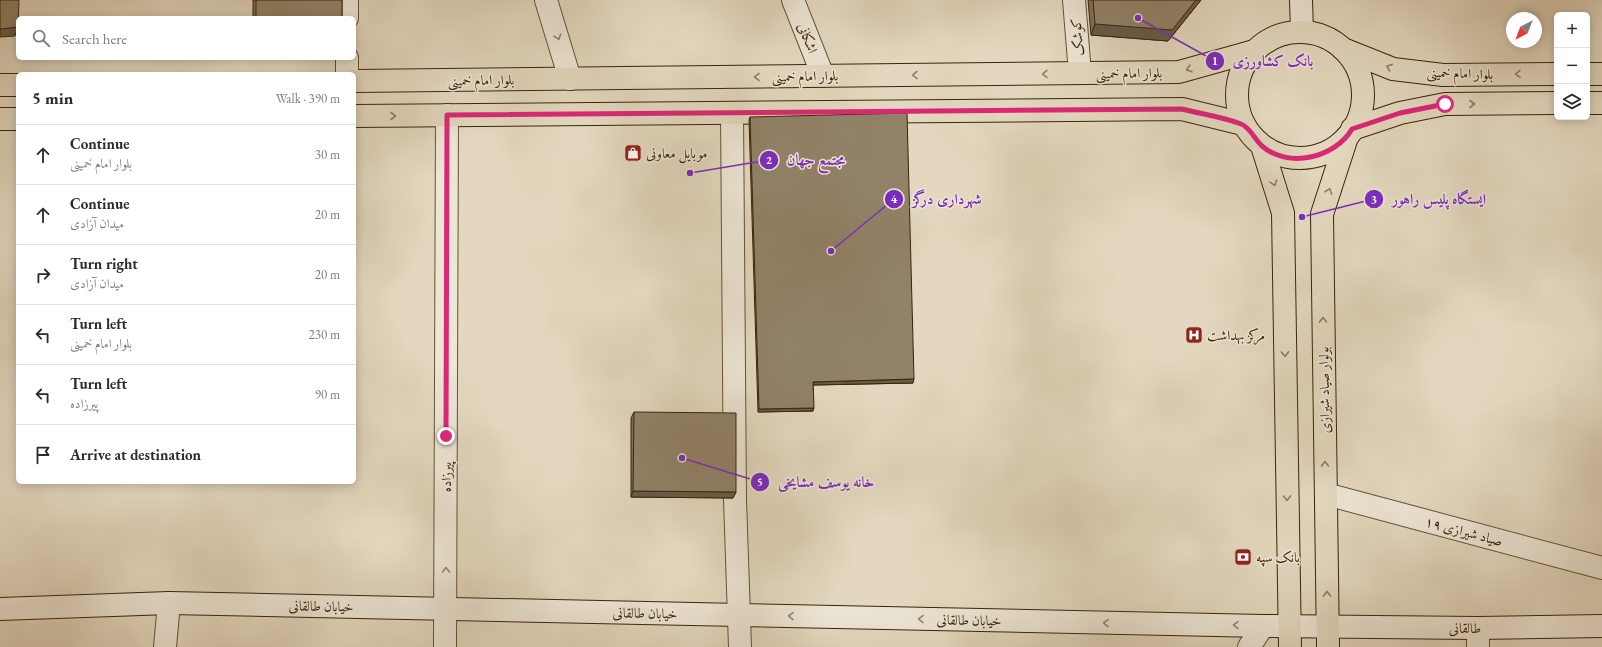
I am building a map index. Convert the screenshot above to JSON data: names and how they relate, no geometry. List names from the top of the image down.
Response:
{
  "streets": {
    "main road": ["بلوار امام خمینی", "بولوار صیاد شیرازی"],
    "street": [
      "کوشک",
      "اشکانی",
      "پیرزاده",
      "صیاد شیرازی ۱۹",
      "خیابان طالقانی",
      "طالقانی"
    ]
  },
  "crossings": [
    ["کوشک", "بلوار امام خمینی"],
    ["اشکانی", "بلوار امام خمینی"],
    ["بلوار امام خمینی", "بولوار صیاد شیرازی"],
    ["بولوار صیاد شیرازی", "صیاد شیرازی ۱۹"],
    ["بولوار صیاد شیرازی", "طالقانی"],
    ["پیرزاده", "خیابان طالقانی"],
    ["خیابان طالقانی", "طالقانی"]
  ],
  "one_way": ["پیرزاده", "خیابان طالقانی"],
  "places": {
    "other": [
      "بانک کشاورزی",
      "مجتمع جهان",
      "ایستگاه پلیس راهور",
      "شهرداری درگز",
      "خانه یوسف مشایخی"
    ],
    "shop": ["موبایل معاونی"],
    "hospital": ["مرکز بهداشت"],
    "bank": ["بانک سپه"]
  },
  "north": "bottom left",
  "page": {
    "map_buttons": ["+", "−"],
    "search": "Search here",
    "heading": ["5 min", "Walk · 390 m"],
    "list": [
      ["Continue", "بلوار امام خمینی", "30 m"],
      ["Continue", "میدان آزادی", "20 m"],
      ["Turn right", "میدان آزادی", "20 m"],
      ["Turn left", "بلوار امام خمینی", "230 m"],
      ["Turn left", "پیرزاده", "90 m"],
      "Arrive at destination"
    ]
  }
}
